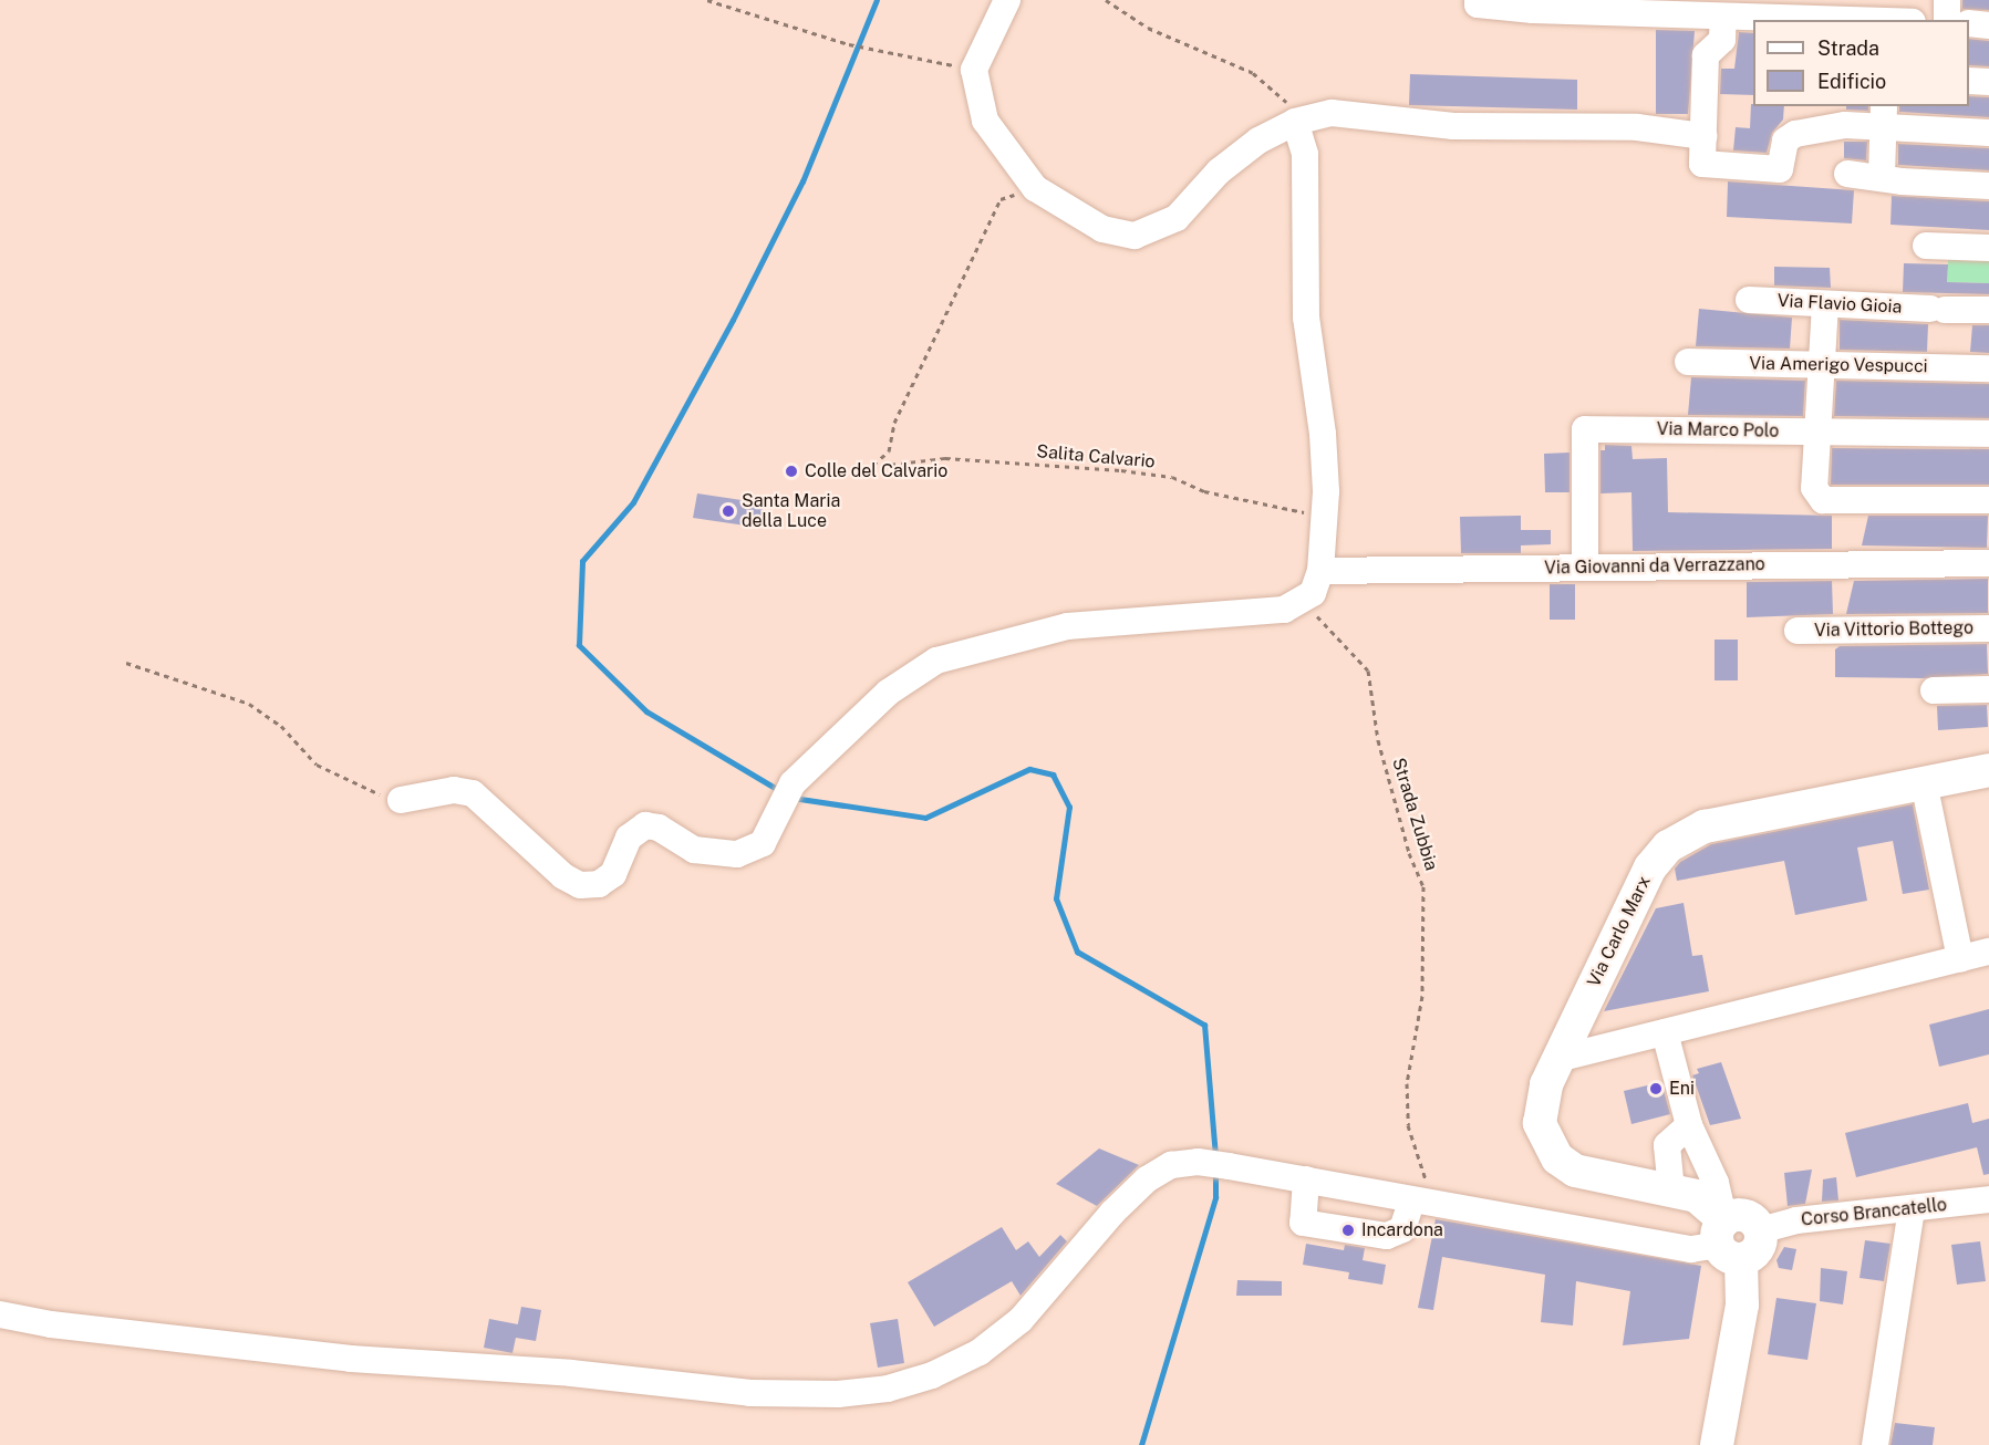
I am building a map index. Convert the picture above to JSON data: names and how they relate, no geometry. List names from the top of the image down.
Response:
{
  "streets": {
    "main road": ["Via Carlo Marx"],
    "street": [
      "Via Flavio Gioia",
      "Via Amerigo Vespucci",
      "Via Marco Polo",
      "Via Giovanni da Verrazzano",
      "Via Vittorio Bottego",
      "Corso Brancatello"
    ],
    "path": ["Salita Calvario", "Strada Zubbia"]
  },
  "crossings": [
    ["Via Marco Polo", "Via Giovanni da Verrazzano"],
    ["Via Giovanni da Verrazzano", "Strada Zubbia"]
  ],
  "places": [
    "Colle del Calvario",
    "Santa Maria della Luce",
    "Eni",
    "Incardona"
  ],
  "legend": ["Strada", "Edificio"]
}
